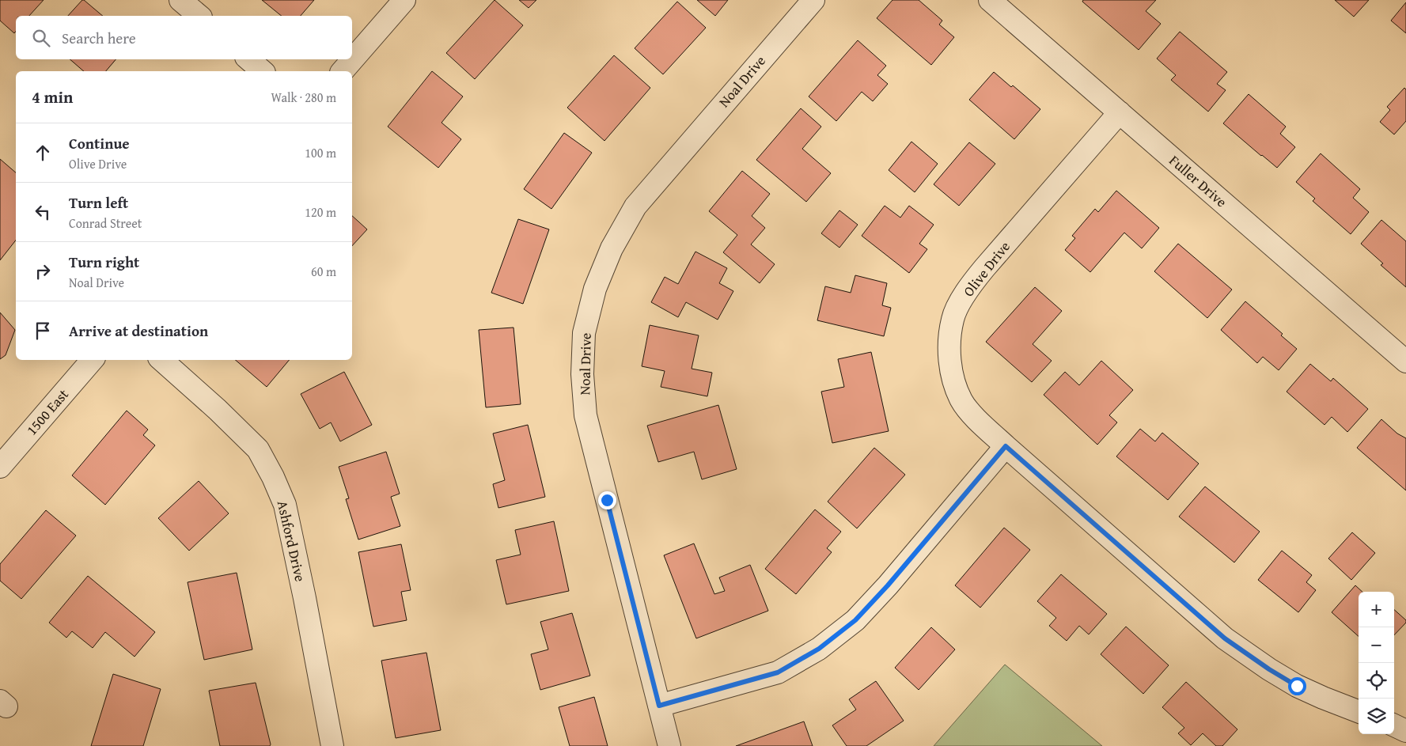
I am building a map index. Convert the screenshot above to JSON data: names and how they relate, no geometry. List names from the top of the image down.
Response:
{
  "streets": {
    "street": [
      "Noal Drive",
      "Fuller Drive",
      "Olive Drive",
      "1500 East",
      "Ashford Drive"
    ]
  },
  "crossings": [
    ["Fuller Drive", "Olive Drive"]
  ],
  "page": {
    "search": "Search here",
    "heading": ["4 min", "Walk · 280 m"],
    "list": [
      ["Continue", "Olive Drive", "100 m"],
      ["Turn left", "Conrad Street", "120 m"],
      ["Turn right", "Noal Drive", "60 m"],
      "Arrive at destination"
    ],
    "map_buttons": ["+", "−"]
  }
}
